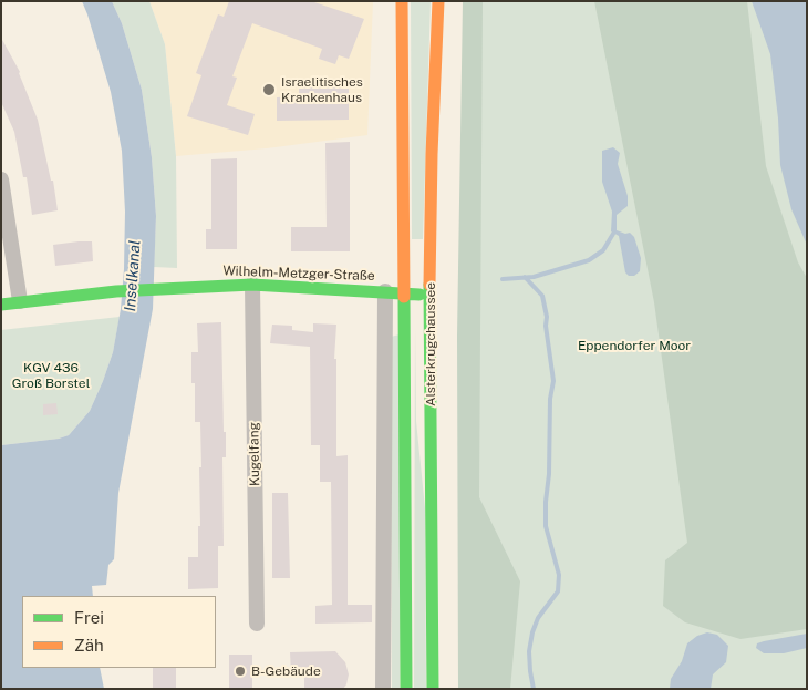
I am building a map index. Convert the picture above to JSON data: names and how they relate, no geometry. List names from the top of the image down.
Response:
{
  "streets": {
    "main road": ["Wilhelm-Metzger-Straße", "Alsterkrugchaussee"],
    "street": ["Kugelfang"]
  },
  "crossings": [
    ["Wilhelm-Metzger-Straße", "Alsterkrugchaussee"],
    ["Wilhelm-Metzger-Straße", "Kugelfang"]
  ],
  "water": ["Inselkanal"],
  "parks": ["Eppendorfer Moor", "KGV 436 Groß Borstel"],
  "places": ["Israelitisches Krankenhaus", "B-Gebäude"],
  "legend": ["Frei", "Zäh"]
}
